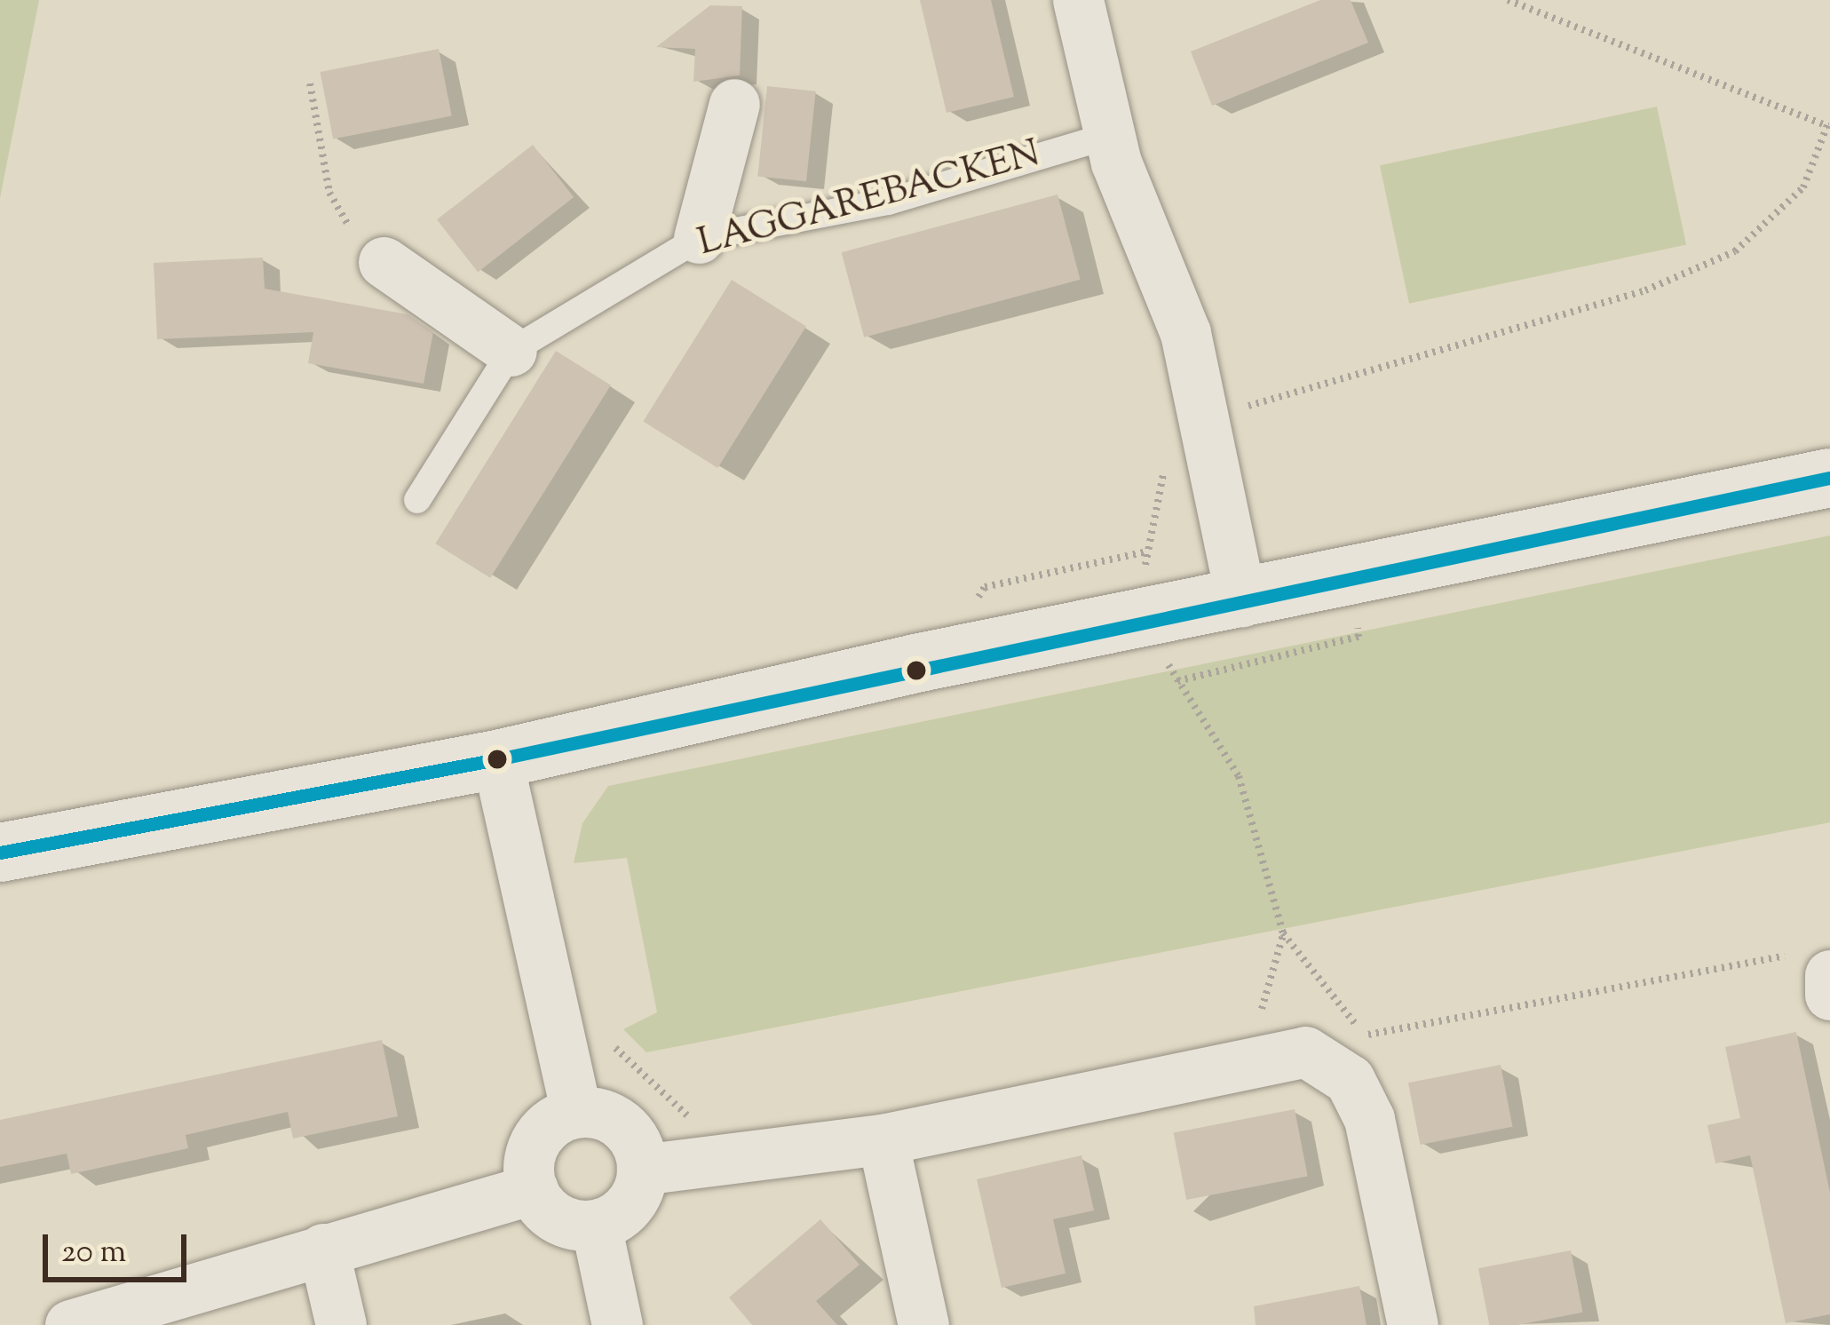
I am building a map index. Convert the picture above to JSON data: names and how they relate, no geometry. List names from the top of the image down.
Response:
{
  "streets": {
    "lane": ["LAGGAREBACKEN"]
  },
  "scale_bar": "20 m"
}
